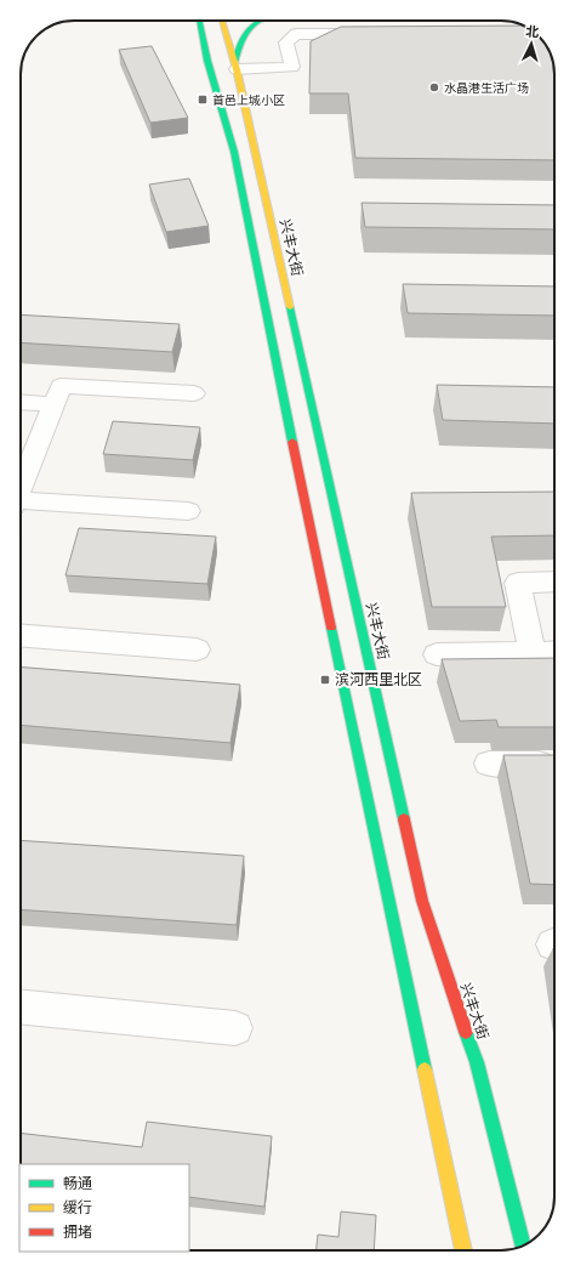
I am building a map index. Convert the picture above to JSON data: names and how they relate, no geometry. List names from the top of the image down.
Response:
{
  "streets": {
    "main road": ["兴丰大街"]
  },
  "places": {
    "other": ["水晶港生活广场"],
    "transit": ["首邑上城小区", "滨河西里北区"]
  },
  "legend": ["畅通", "缓行", "拥堵"],
  "north": "top"
}
